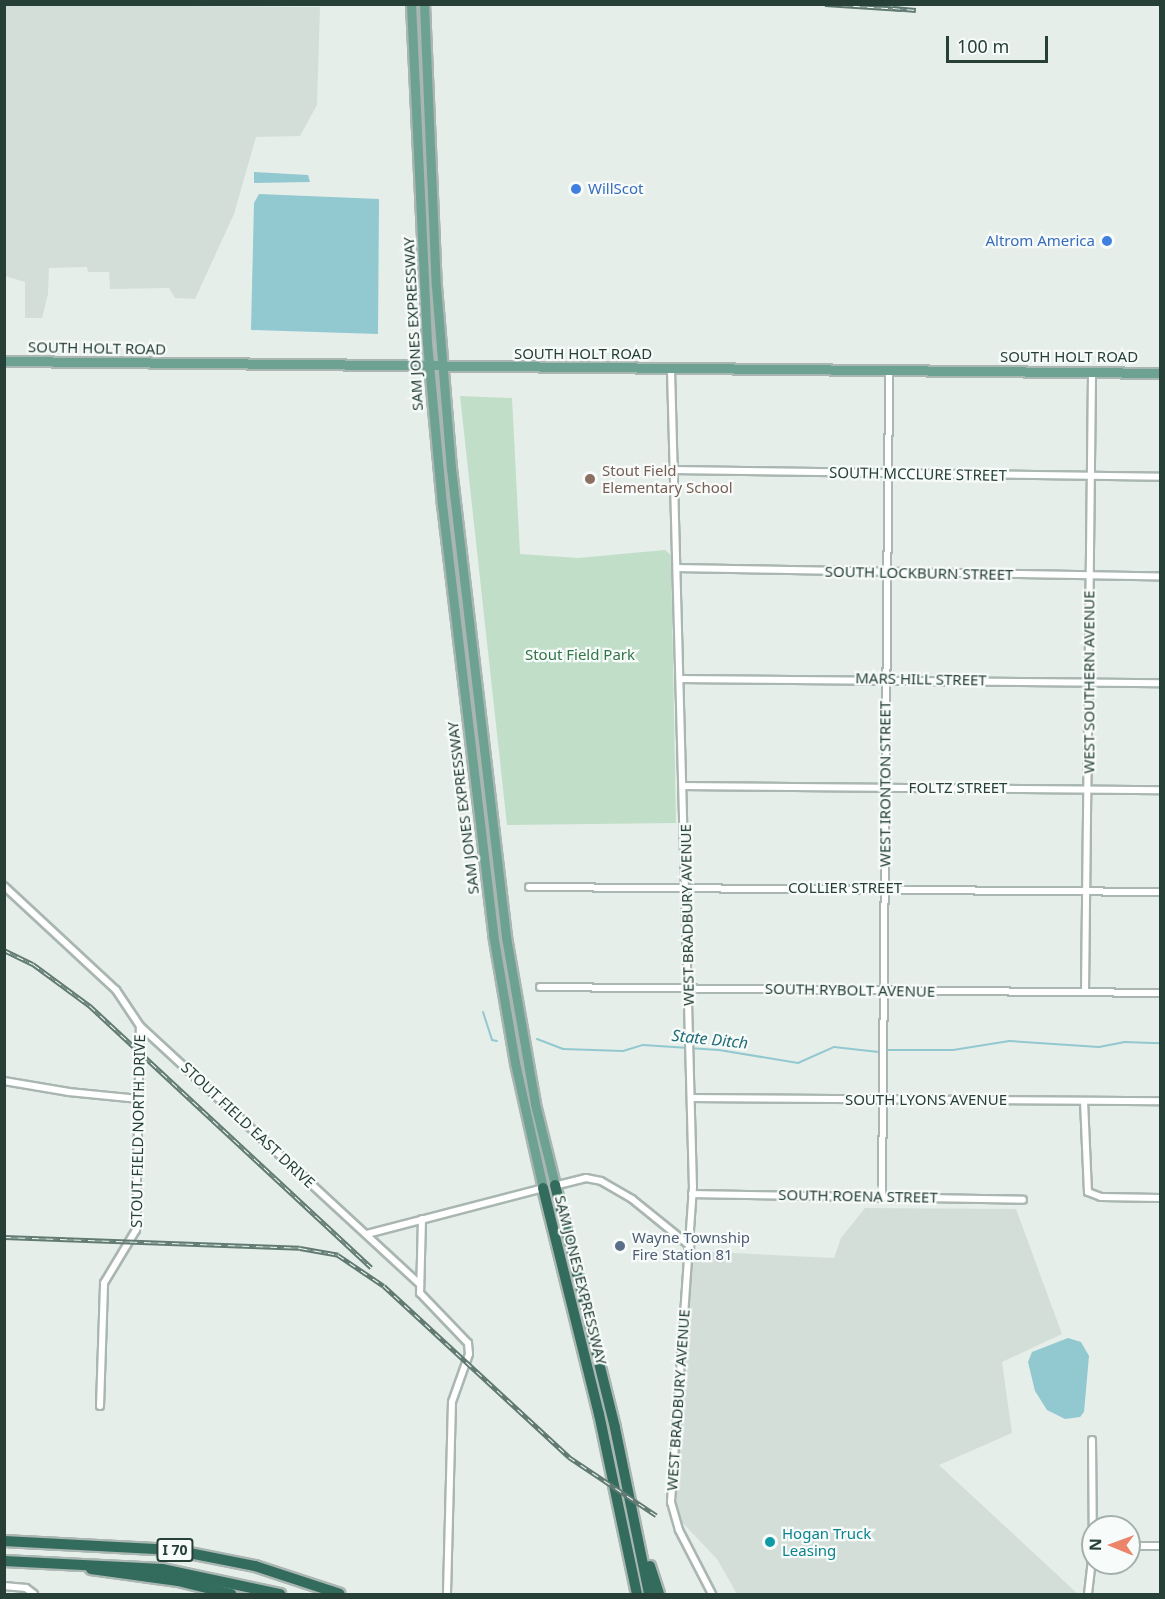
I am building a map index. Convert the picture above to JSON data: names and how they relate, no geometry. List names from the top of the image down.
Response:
{
  "streets": {
    "highway": ["SAM JONES EXPRESSWAY", "I 70"],
    "main road": ["SOUTH HOLT ROAD"],
    "street": [
      "SOUTH MCCLURE STREET",
      "SOUTH LOCKBURN STREET",
      "MARS HILL STREET",
      "WEST SOUTHERN AVENUE",
      "WEST IRONTON STREET",
      "FOLTZ STREET",
      "COLLIER STREET",
      "WEST BRADBURY AVENUE",
      "SOUTH RYBOLT AVENUE",
      "SOUTH LYONS AVENUE",
      "STOUT FIELD EAST DRIVE",
      "STOUT FIELD NORTH DRIVE",
      "SOUTH ROENA STREET"
    ]
  },
  "crossings": [
    ["SAM JONES EXPRESSWAY", "SOUTH HOLT ROAD"],
    ["SOUTH HOLT ROAD", "WEST SOUTHERN AVENUE"],
    ["SOUTH HOLT ROAD", "WEST IRONTON STREET"],
    ["SOUTH HOLT ROAD", "WEST BRADBURY AVENUE"],
    ["SOUTH MCCLURE STREET", "WEST SOUTHERN AVENUE"],
    ["SOUTH MCCLURE STREET", "WEST IRONTON STREET"],
    ["SOUTH MCCLURE STREET", "WEST BRADBURY AVENUE"],
    ["SOUTH LOCKBURN STREET", "WEST SOUTHERN AVENUE"],
    ["SOUTH LOCKBURN STREET", "WEST IRONTON STREET"],
    ["SOUTH LOCKBURN STREET", "WEST BRADBURY AVENUE"],
    ["MARS HILL STREET", "WEST SOUTHERN AVENUE"],
    ["MARS HILL STREET", "WEST IRONTON STREET"],
    ["MARS HILL STREET", "WEST BRADBURY AVENUE"],
    ["WEST SOUTHERN AVENUE", "FOLTZ STREET"],
    ["WEST SOUTHERN AVENUE", "COLLIER STREET"],
    ["WEST SOUTHERN AVENUE", "SOUTH RYBOLT AVENUE"],
    ["WEST IRONTON STREET", "FOLTZ STREET"],
    ["WEST IRONTON STREET", "COLLIER STREET"],
    ["WEST IRONTON STREET", "SOUTH RYBOLT AVENUE"],
    ["WEST IRONTON STREET", "SOUTH LYONS AVENUE"],
    ["WEST IRONTON STREET", "SOUTH ROENA STREET"],
    ["FOLTZ STREET", "WEST BRADBURY AVENUE"],
    ["COLLIER STREET", "WEST BRADBURY AVENUE"],
    ["WEST BRADBURY AVENUE", "SOUTH RYBOLT AVENUE"],
    ["WEST BRADBURY AVENUE", "SOUTH LYONS AVENUE"],
    ["WEST BRADBURY AVENUE", "SOUTH ROENA STREET"],
    ["STOUT FIELD EAST DRIVE", "STOUT FIELD NORTH DRIVE"]
  ],
  "water": ["State Ditch"],
  "parks": ["Stout Field Park"],
  "places": [
    "WillScot",
    "Altrom America",
    "Stout Field Elementary School",
    "Wayne Township Fire Station 81",
    "Hogan Truck Leasing"
  ],
  "scale_bar": "100 m",
  "north": "left"
}
